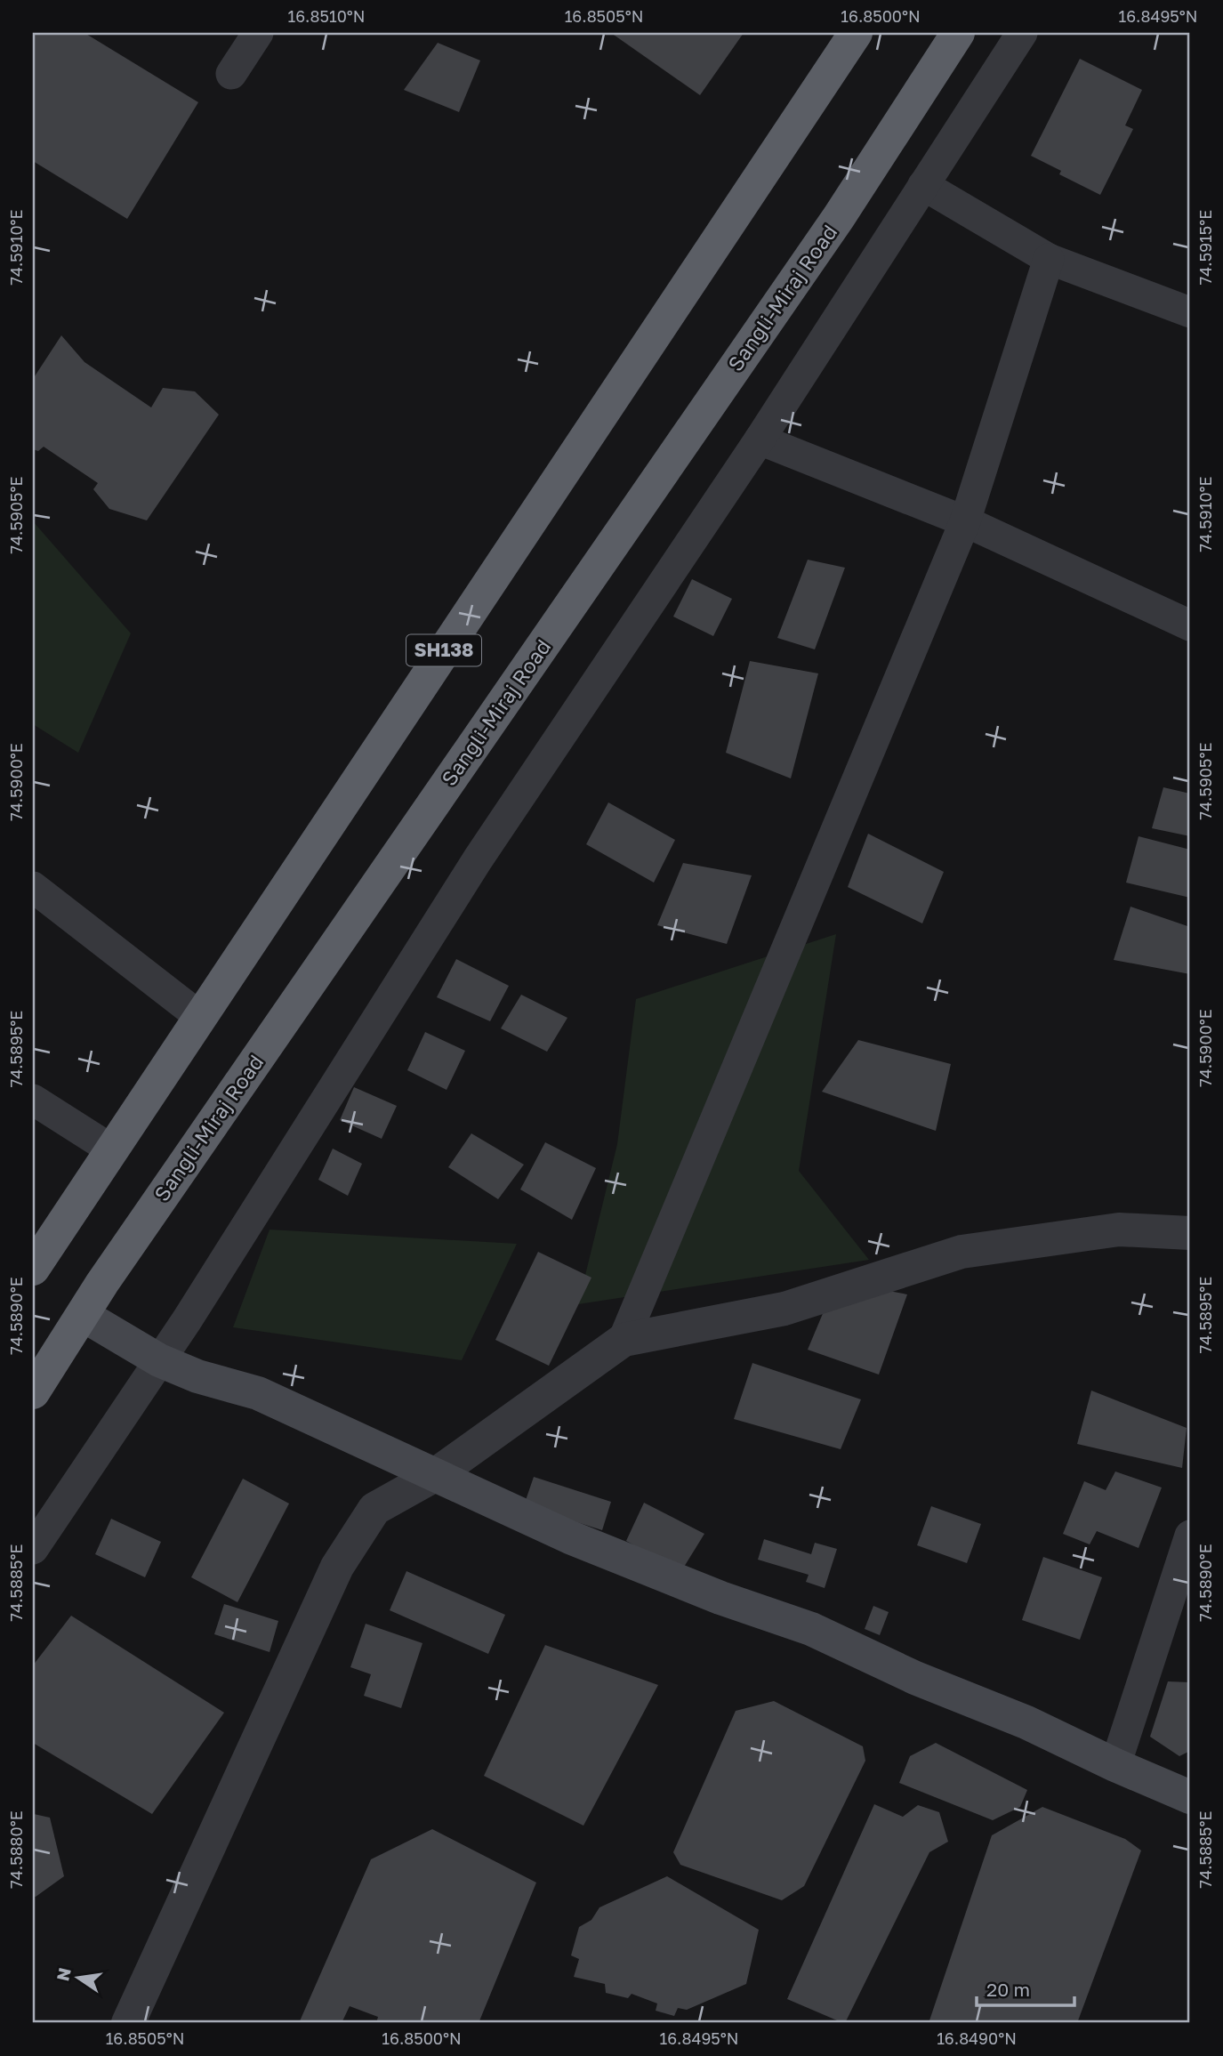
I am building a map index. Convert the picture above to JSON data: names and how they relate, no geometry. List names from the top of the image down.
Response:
{
  "streets": {
    "highway": ["Sangli-Miraj Road", "SH138"]
  },
  "scale_bar": "20 m",
  "north": "left",
  "coordinates": [
    "16.8510°N",
    "16.8505°N",
    "16.8500°N",
    "16.8495°N",
    "74.5915°E",
    "74.5910°E",
    "74.5905°E",
    "74.5900°E",
    "74.5895°E",
    "74.5890°E",
    "74.5885°E",
    "74.5880°E",
    "16.8490°N"
  ]
}
